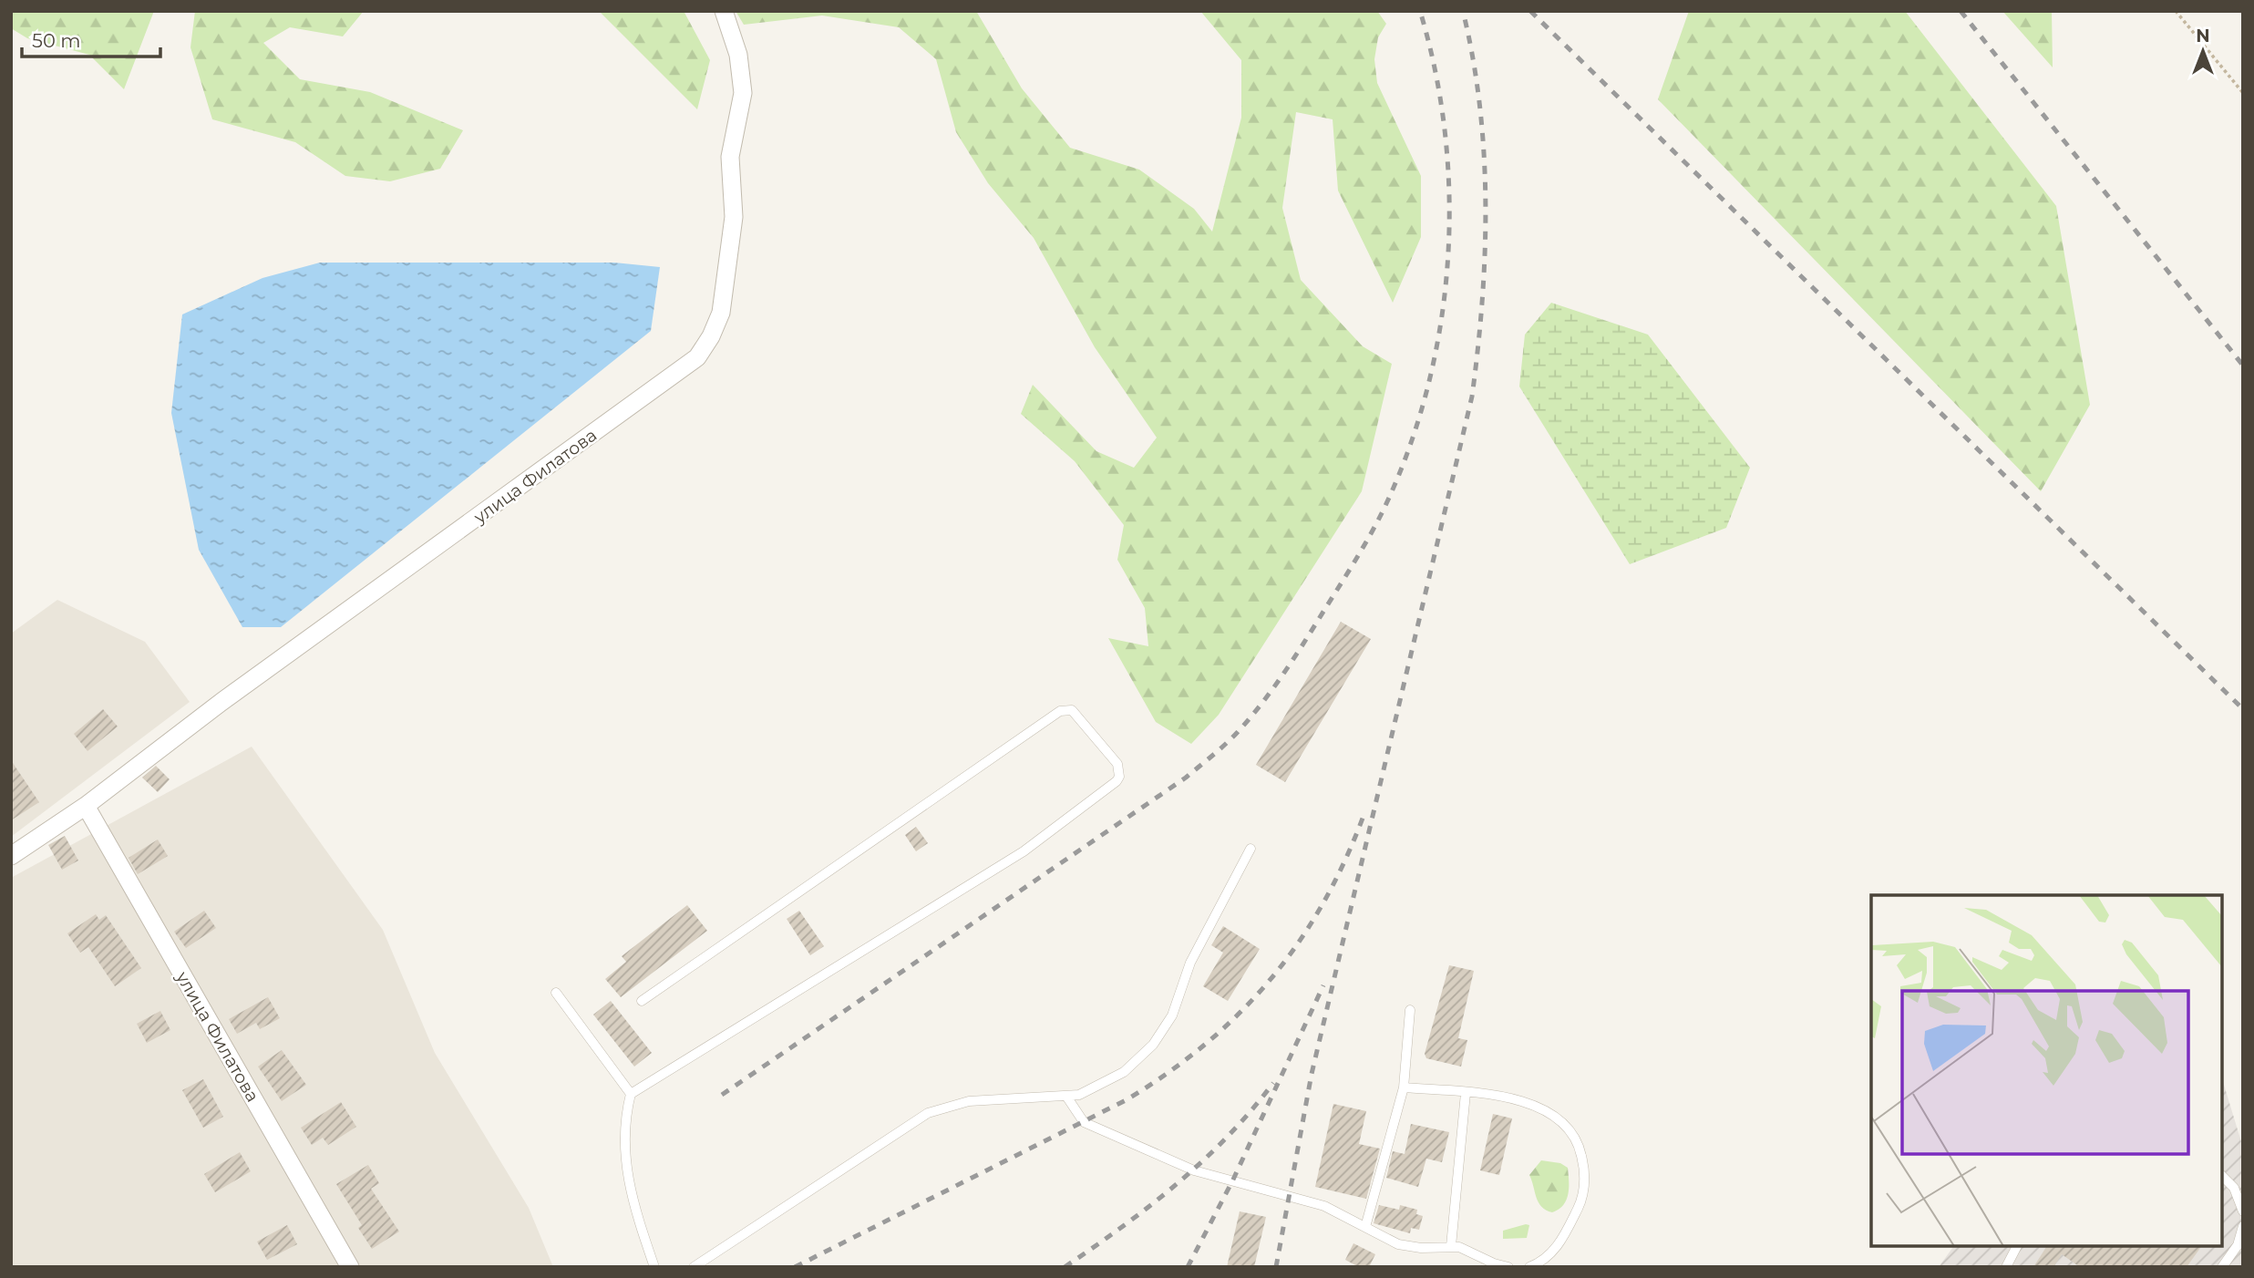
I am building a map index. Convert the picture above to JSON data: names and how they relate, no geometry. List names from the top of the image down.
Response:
{
  "streets": {
    "street": ["улица Филатова"]
  },
  "scale_bar": "50 m",
  "north": "top"
}
